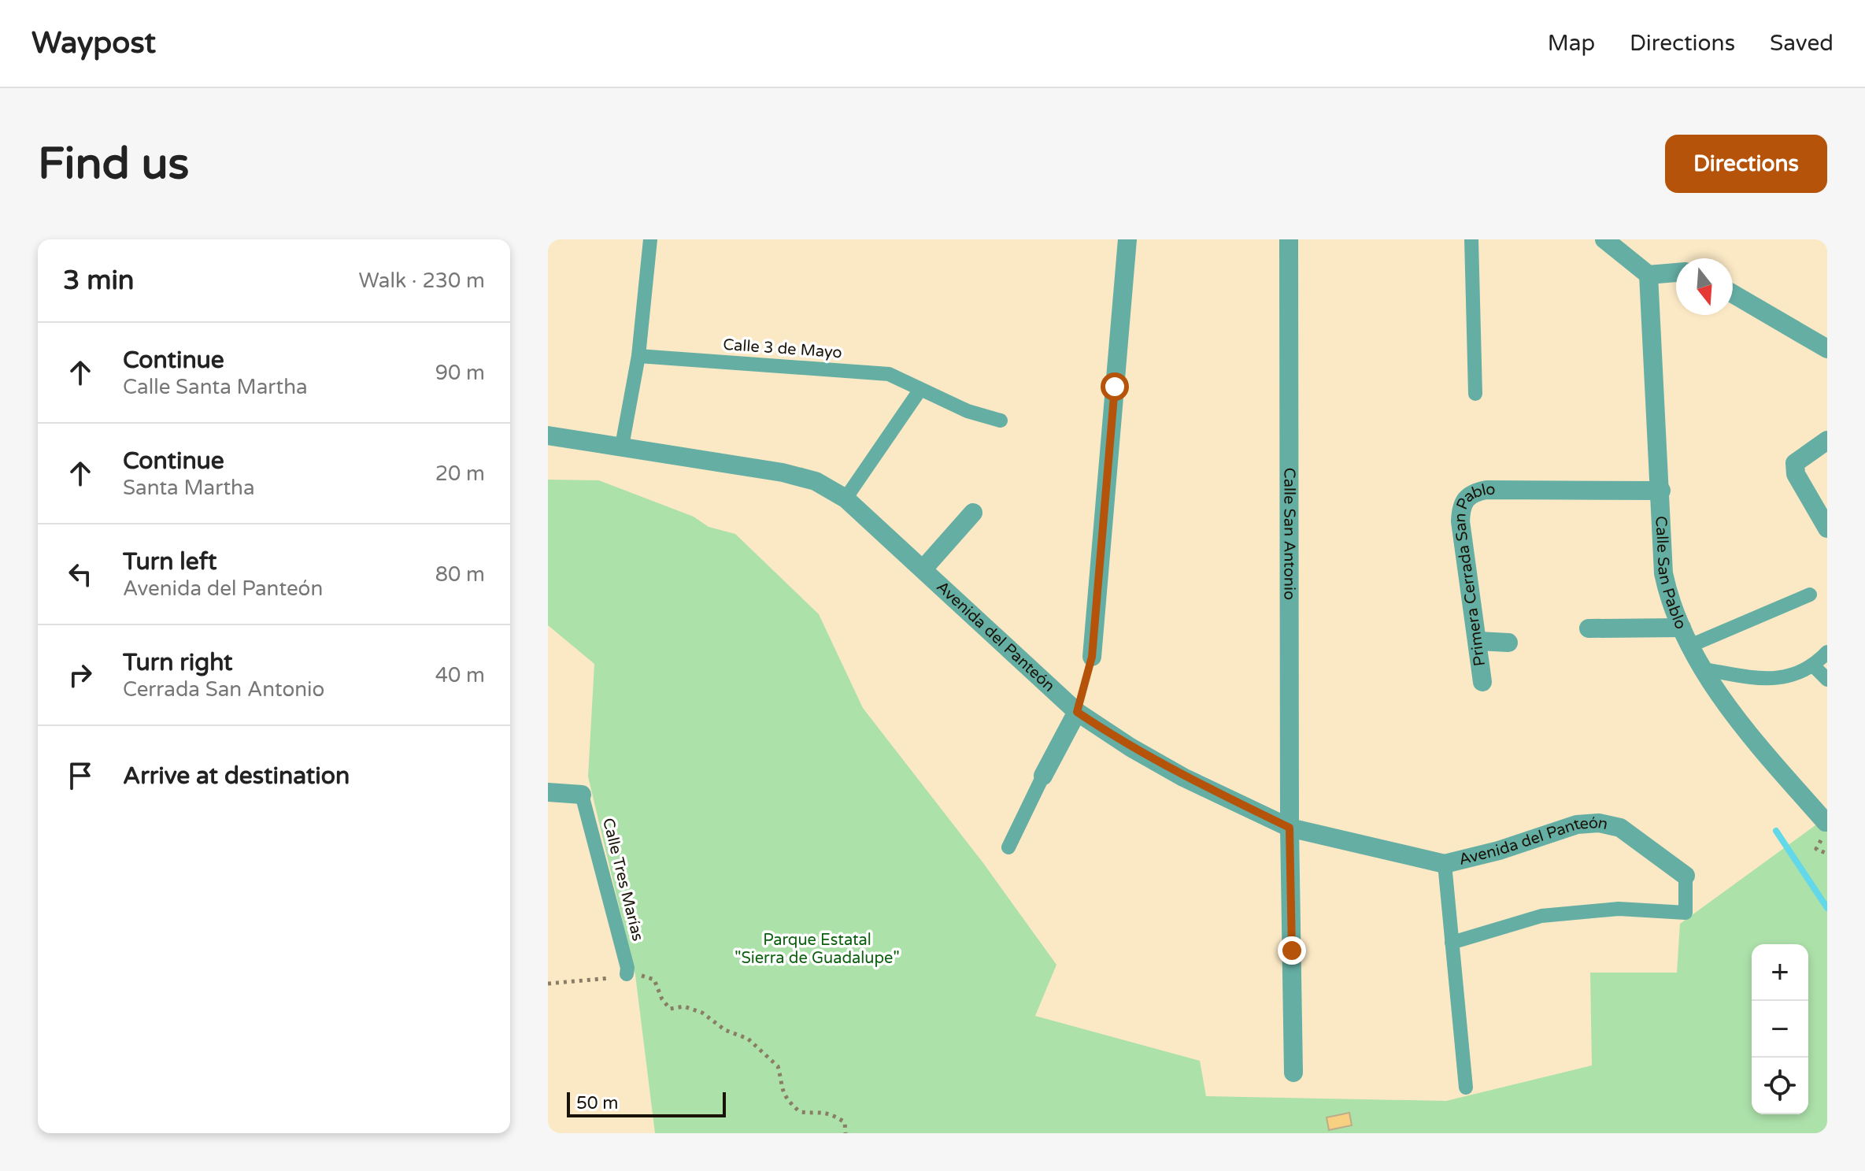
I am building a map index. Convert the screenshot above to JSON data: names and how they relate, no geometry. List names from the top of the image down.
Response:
{
  "streets": {
    "street": [
      "Calle 3 de Mayo",
      "Calle San Antonio",
      "Calle San Pablo",
      "Primera Cerrada San Pablo",
      "Avenida del Panteón",
      "Calle Tres Marías"
    ]
  },
  "crossings": [
    ["Calle San Antonio", "Avenida del Panteón"],
    ["Calle San Pablo", "Primera Cerrada San Pablo"]
  ],
  "parks": ["Parque Estatal \"Sierra de Guadalupe\""],
  "scale_bar": "50 m",
  "north": "bottom",
  "page": {
    "header": "Waypost",
    "nav": ["Map", "Directions", "Saved"],
    "buttons": "Directions",
    "title": "Find us",
    "heading": ["3 min", "Walk · 230 m"],
    "list": [
      ["Continue", "Calle Santa Martha", "90 m"],
      ["Continue", "Santa Martha", "20 m"],
      ["Turn left", "Avenida del Panteón", "80 m"],
      ["Turn right", "Cerrada San Antonio", "40 m"],
      "Arrive at destination"
    ],
    "map_buttons": ["+", "−"],
    "scale": "50 m"
  }
}
